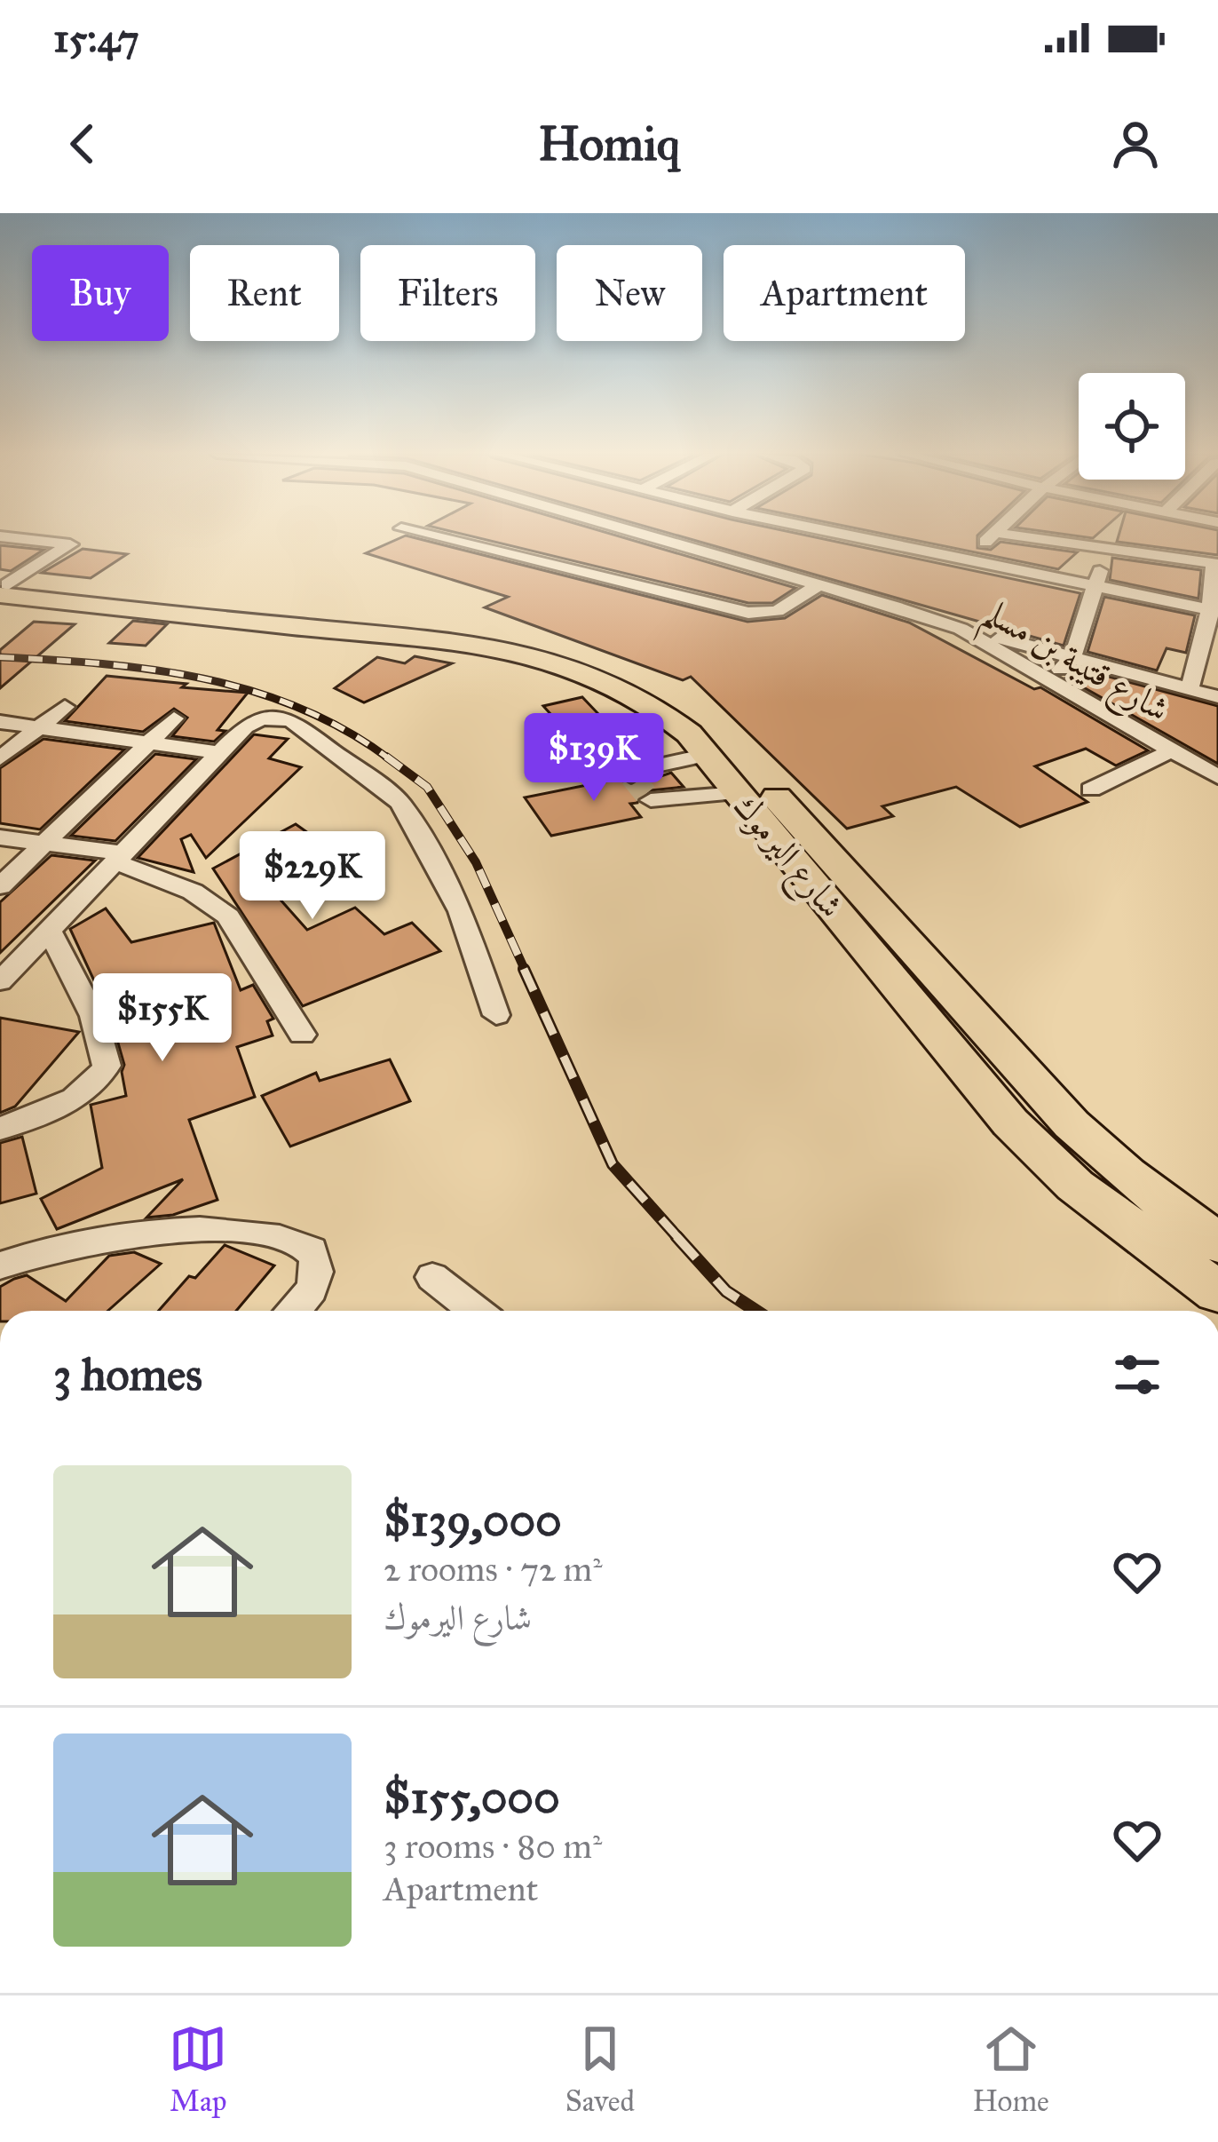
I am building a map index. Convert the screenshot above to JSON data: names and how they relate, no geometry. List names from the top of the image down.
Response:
{
  "streets": {
    "highway": ["شارع اليرموك"],
    "street": ["شارع قتيبة بن مسلم"]
  },
  "page": {
    "status": "15:47",
    "header": "Homiq",
    "chip": [
      "Buy",
      "Rent",
      "Filters",
      "New",
      "Apartment"
    ],
    "price": ["$139K", "$229K", "$155K"],
    "heading": "3 homes",
    "list": [
      {
        "name": "$139,000",
        "note": "2 rooms · 72 m² · شارع اليرموك"
      },
      {
        "name": "$155,000",
        "note": "3 rooms · 80 m² · Apartment"
      }
    ],
    "tabs": ["Map", "Saved", "Home"]
  }
}
